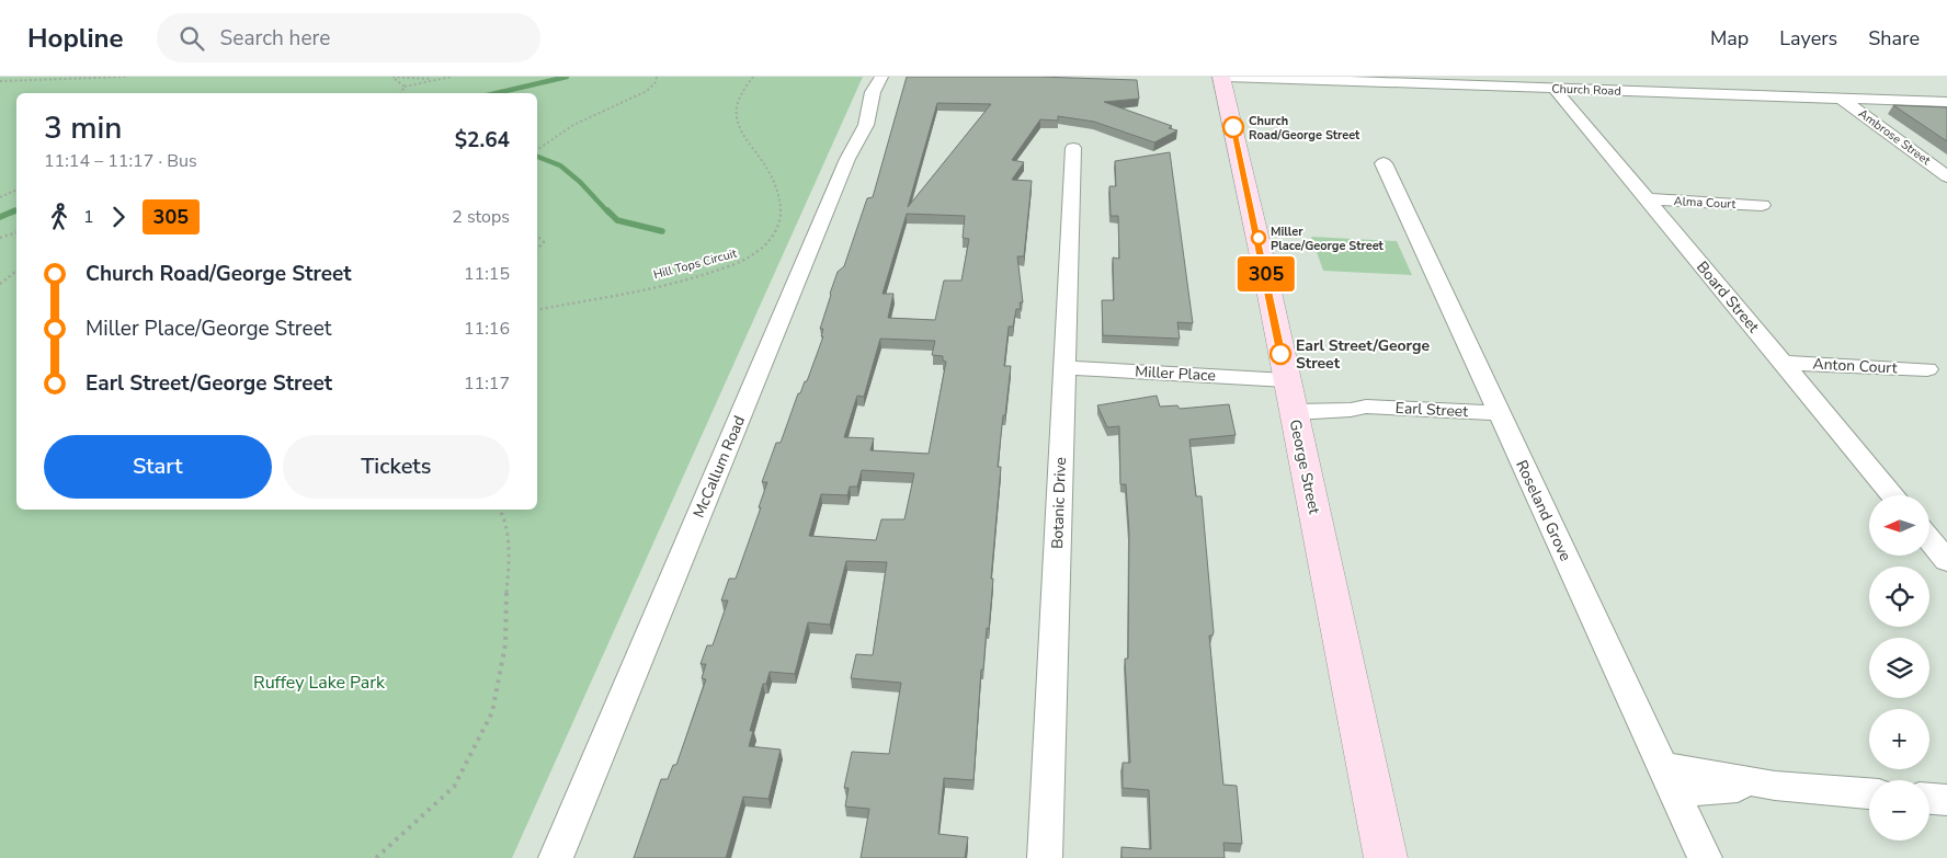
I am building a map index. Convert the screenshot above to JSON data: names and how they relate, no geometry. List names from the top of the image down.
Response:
{
  "streets": {
    "main road": ["George Street"],
    "street": [
      "Church Road",
      "Ambrose Street",
      "Alma Court",
      "Board Street",
      "Anton Court",
      "Miller Place",
      "Earl Street",
      "McCallum Road",
      "Botanic Drive",
      "Roseland Grove"
    ],
    "path": ["Hill Tops Circuit"]
  },
  "crossings": [
    ["Church Road", "Ambrose Street"],
    ["Church Road", "Board Street"],
    ["Alma Court", "Board Street"],
    ["Board Street", "Anton Court"],
    ["Miller Place", "Earl Street"],
    ["Miller Place", "George Street"],
    ["Miller Place", "Botanic Drive"],
    ["Earl Street", "George Street"],
    ["Earl Street", "Roseland Grove"]
  ],
  "parks": ["Ruffey Lake Park"],
  "places": ["Church Road/George Street", "Miller Place/George Street", "Earl Street/George Street"],
  "lines": ["bus line 305"],
  "north": "left",
  "page": {
    "header": "Hopline",
    "search": "Search here",
    "nav": ["Map", "Layers", "Share"],
    "on_map": "305",
    "heading": ["3 min", "11:14 – 11:17 · Bus", "$2.64"],
    "legs": ["1", "305", "2 stops"],
    "list": [
      {
        "name": "Church Road/George Street",
        "value": "11:15"
      },
      {
        "name": "Miller Place/George Street",
        "value": "11:16"
      },
      {
        "name": "Earl Street/George Street",
        "value": "11:17"
      }
    ],
    "buttons": ["Start", "Tickets"],
    "map_buttons": ["+", "−"]
  }
}
